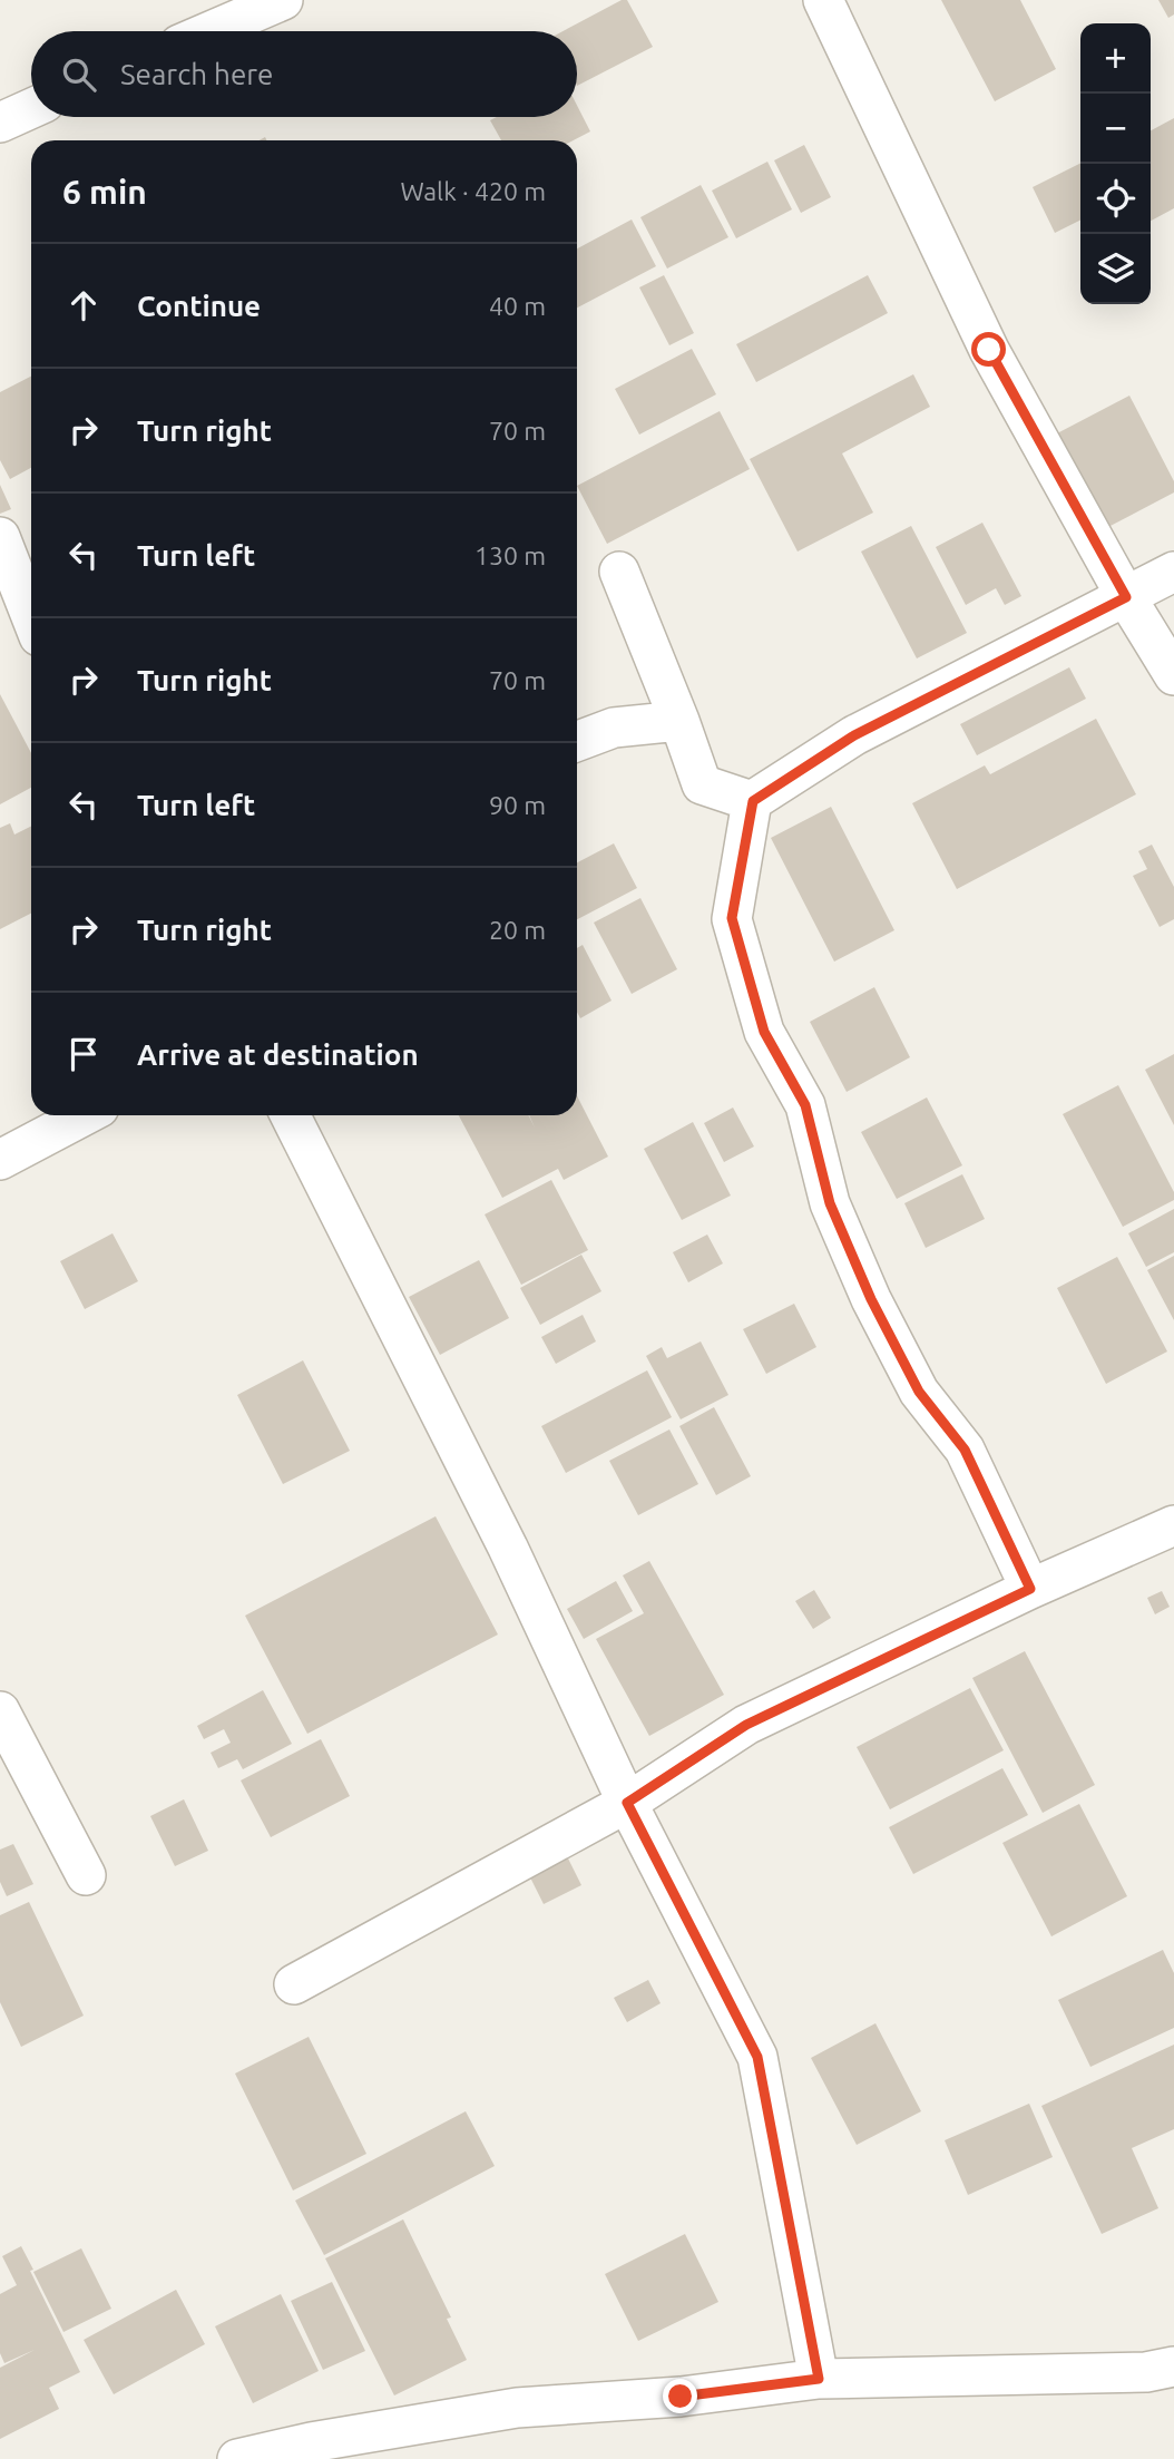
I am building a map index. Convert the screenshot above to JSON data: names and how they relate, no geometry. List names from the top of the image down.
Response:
{
  "page": {
    "map_buttons": ["+", "−"],
    "search": "Search here",
    "heading": ["6 min", "Walk · 420 m"],
    "list": [
      ["Continue", "40 m"],
      ["Turn right", "70 m"],
      ["Turn left", "130 m"],
      ["Turn right", "70 m"],
      ["Turn left", "90 m"],
      ["Turn right", "20 m"],
      "Arrive at destination"
    ]
  }
}
